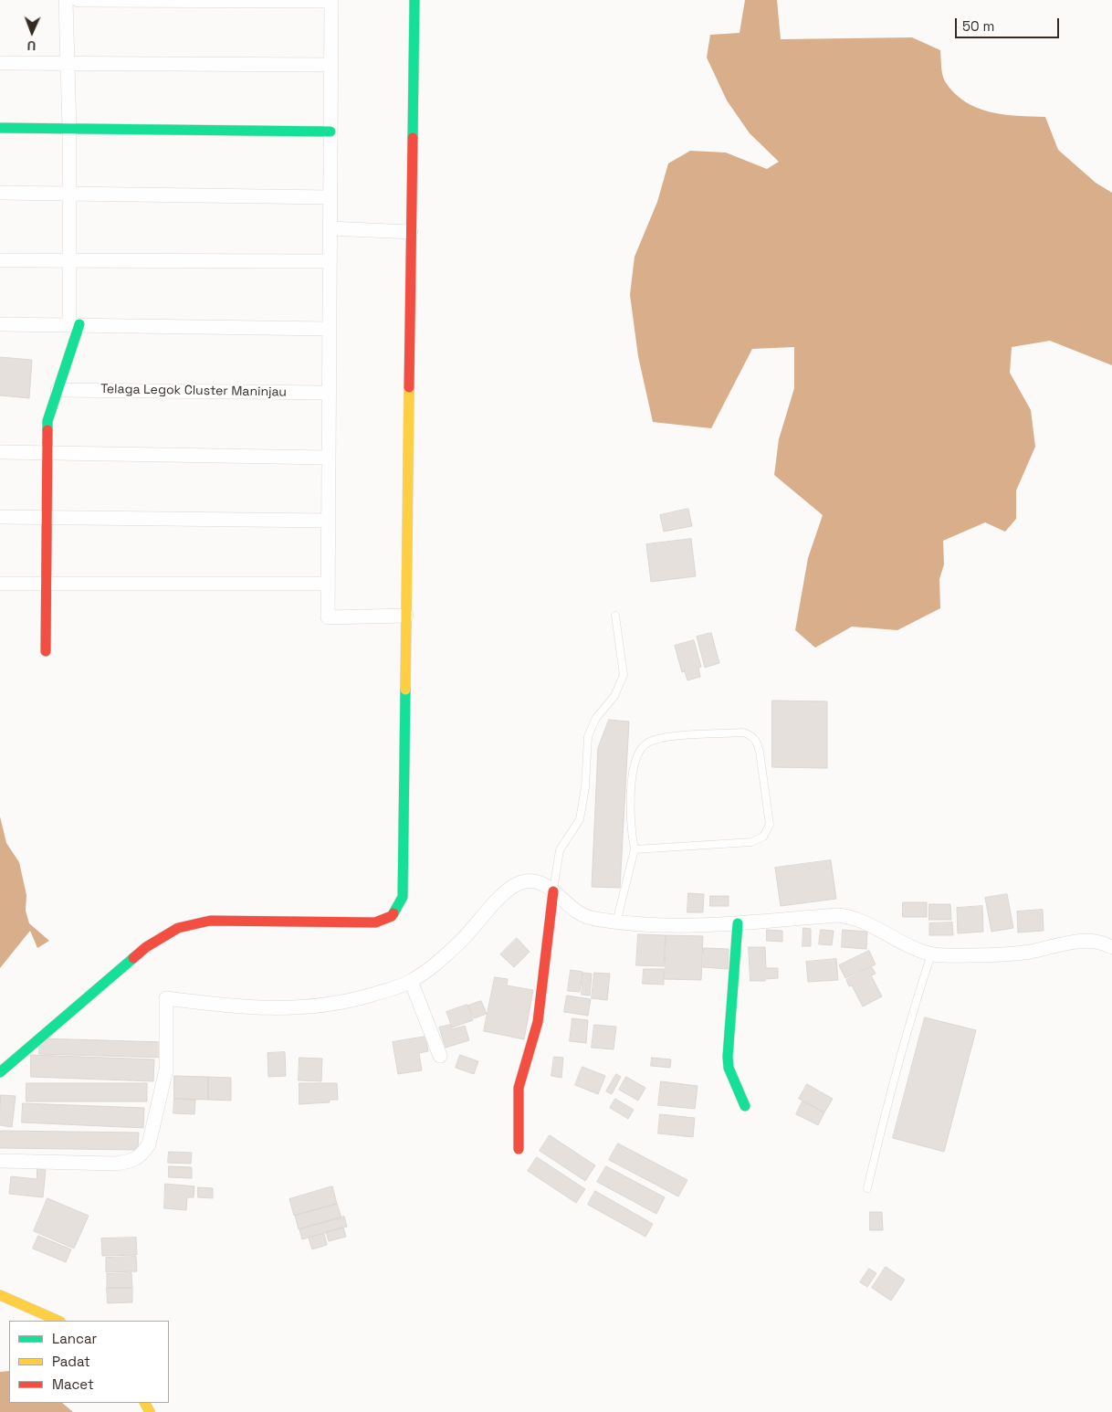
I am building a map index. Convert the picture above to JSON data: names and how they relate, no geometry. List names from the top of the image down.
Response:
{
  "streets": {
    "street": ["Telaga Legok Cluster Maninjau"]
  },
  "legend": ["Lancar", "Padat", "Macet"],
  "scale_bar": "50 m",
  "north": "bottom"
}
